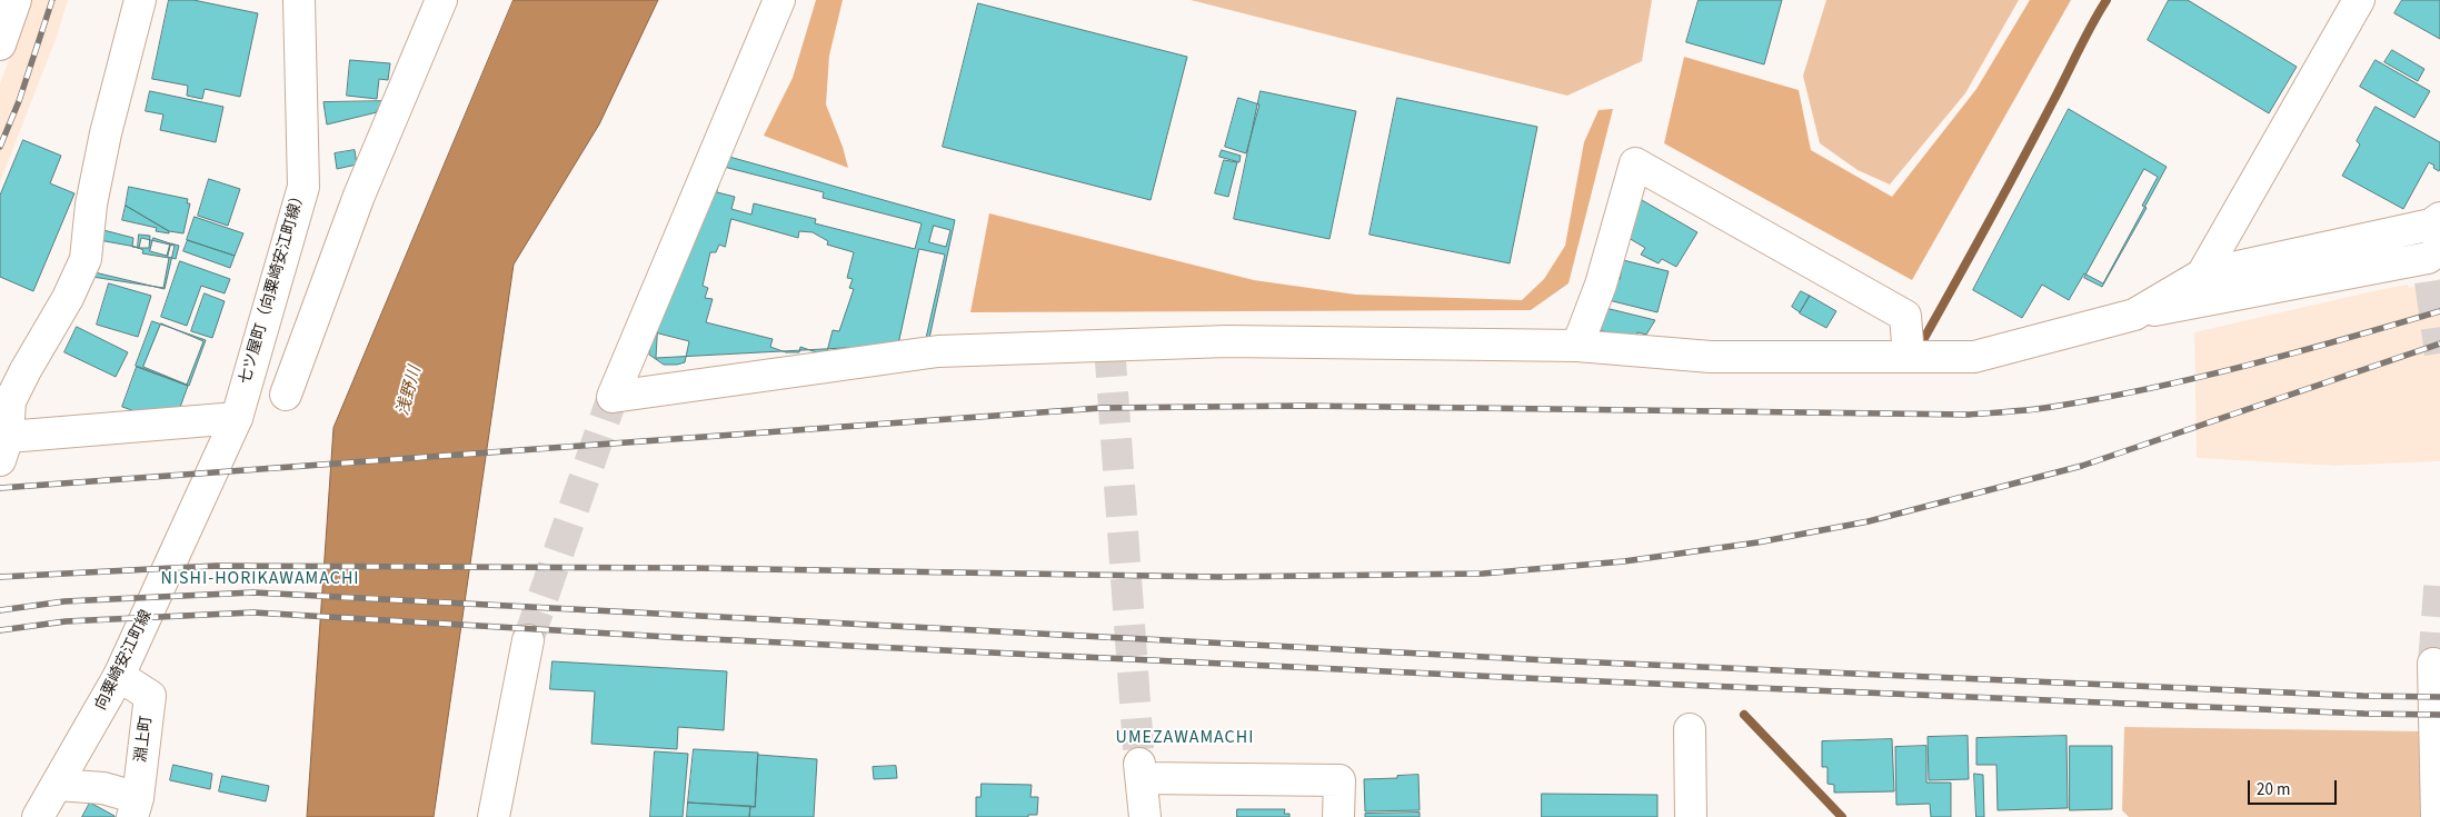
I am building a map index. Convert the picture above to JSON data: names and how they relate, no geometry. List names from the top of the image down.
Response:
{
  "streets": {
    "street": ["七ツ屋町（向粟崎安江町線）", "向粟崎安江町線", "淵上町"]
  },
  "crossings": [
    ["七ツ屋町（向粟崎安江町線）", "向粟崎安江町線"],
    ["向粟崎安江町線", "淵上町"]
  ],
  "districts": ["NISHI-HORIKAWAMACHI", "UMEZAWAMACHI"],
  "water": ["浅野川"],
  "scale_bar": "20 m"
}
